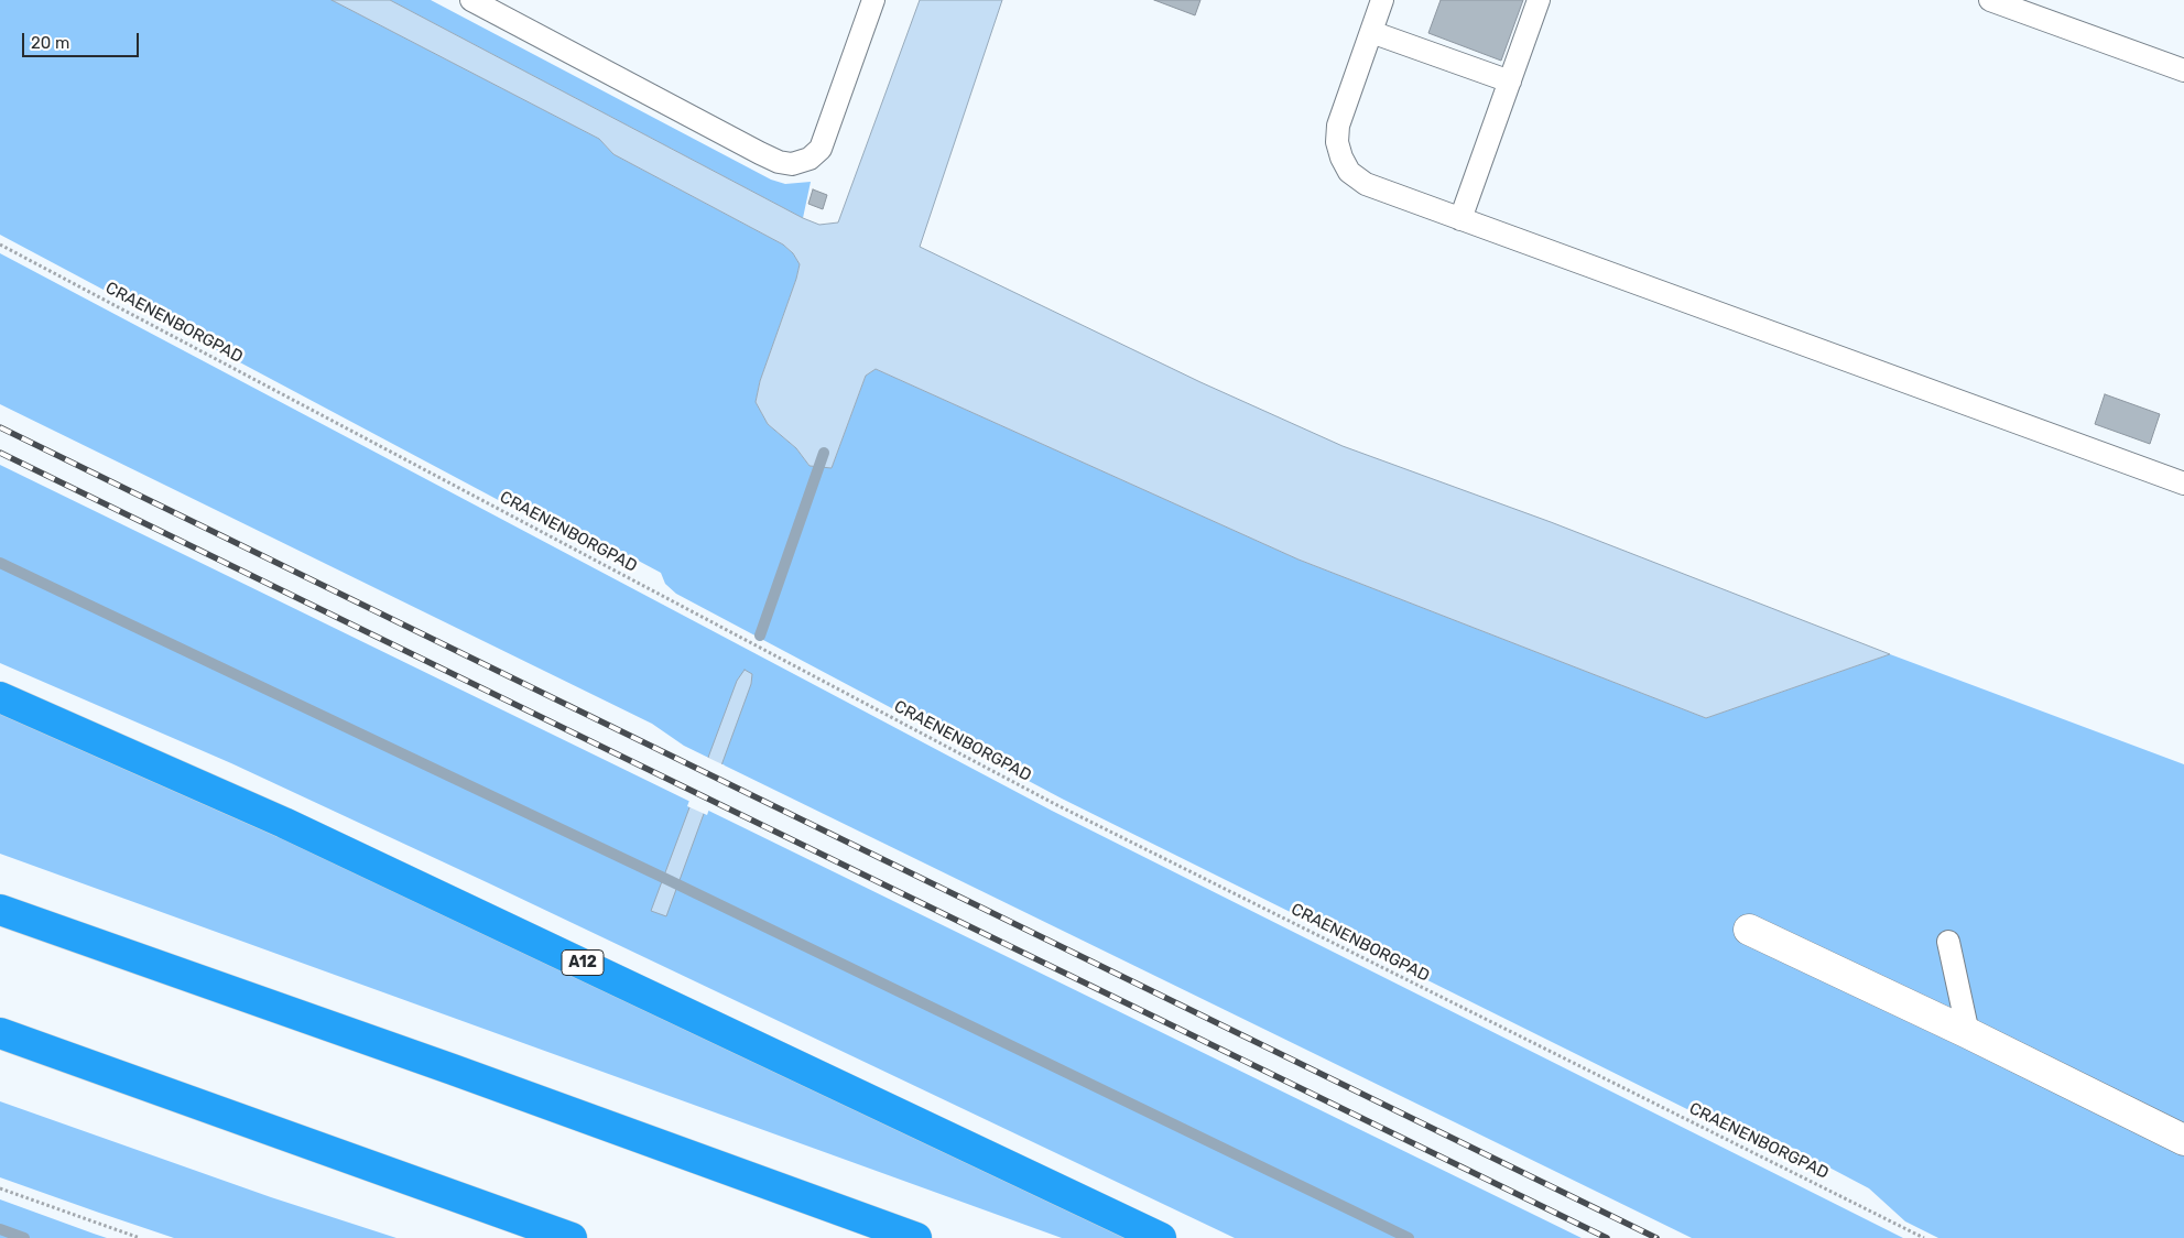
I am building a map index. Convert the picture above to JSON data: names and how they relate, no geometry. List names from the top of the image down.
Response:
{
  "streets": {
    "highway": ["A12"],
    "path": ["CRAENENBORGPAD"]
  },
  "scale_bar": "20 m"
}
